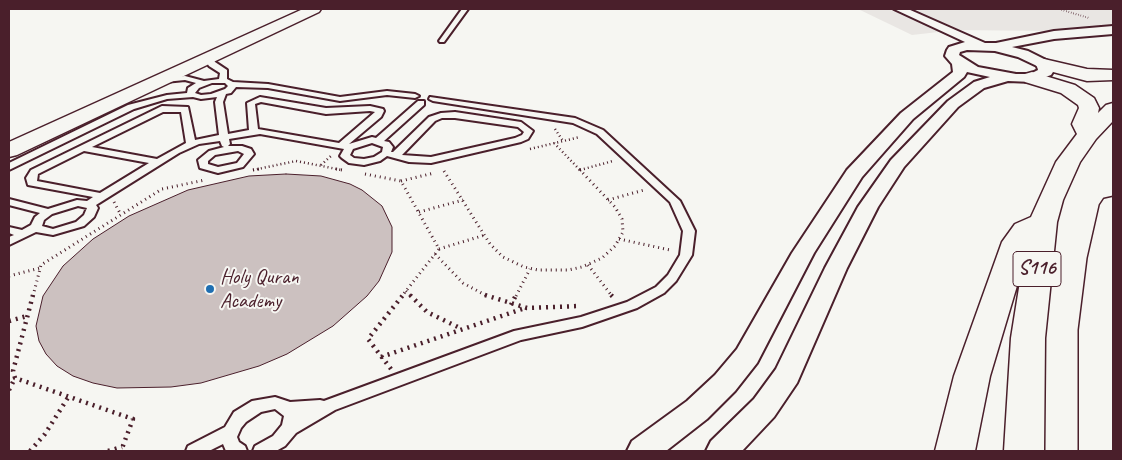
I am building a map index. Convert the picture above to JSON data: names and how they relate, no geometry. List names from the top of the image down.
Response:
{
  "streets": {
    "main road": ["S116"]
  },
  "places": ["Holy Quran Academy"]
}
